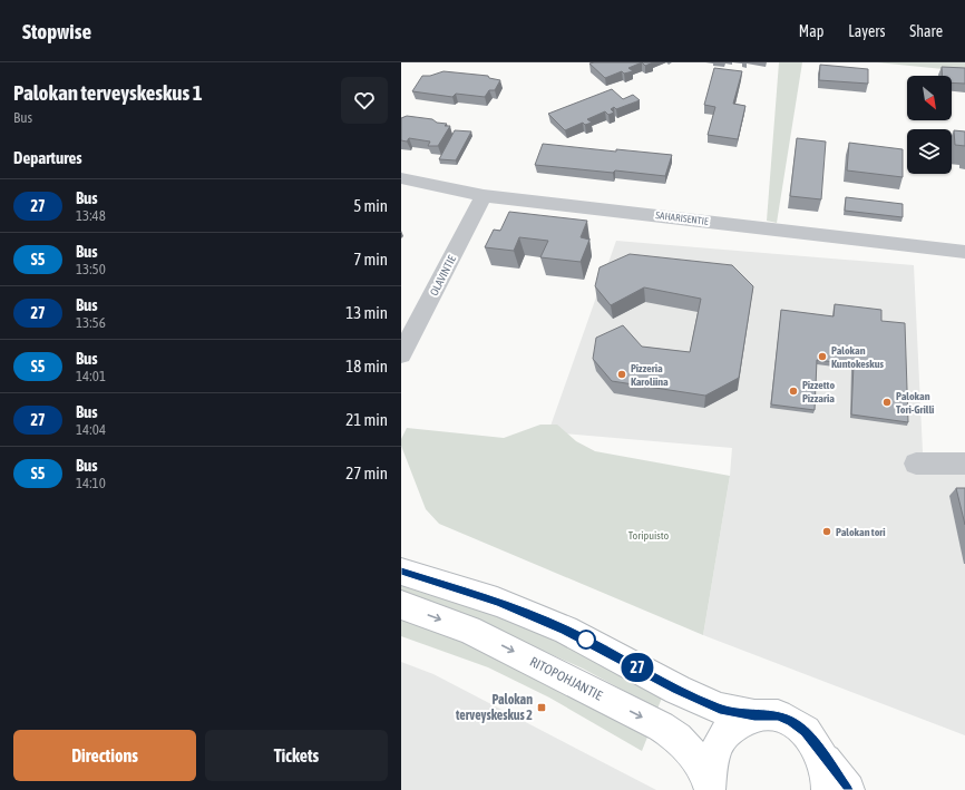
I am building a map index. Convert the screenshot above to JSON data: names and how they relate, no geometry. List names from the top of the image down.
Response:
{
  "streets": {
    "main road": ["RITOPOHJANTIE"],
    "street": ["SAHARISENTIE", "OLAVINTIE"]
  },
  "crossings": [
    ["SAHARISENTIE", "OLAVINTIE"]
  ],
  "parks": ["Toripuisto"],
  "places": {
    "other": [
      "Palokan Kuntokeskus",
      "Pizzeria Karoliina",
      "Pizzetto Pizzaria",
      "Palokan Tori-Grilli",
      "Palokan tori"
    ],
    "transit": ["Palokan terveyskeskus 2"]
  },
  "lines": ["bus line 27"],
  "north": "bottom right",
  "page": {
    "header": "Stopwise",
    "nav": ["Map", "Layers", "Share"],
    "heading": [
      ["Palokan terveyskeskus 1", "Bus"],
      "Departures"
    ],
    "on_map": "27",
    "list": [
      {
        "mark": "27",
        "name": "Bus",
        "note": "13:48",
        "value": "5 min"
      },
      {
        "mark": "S5",
        "name": "Bus",
        "note": "13:50",
        "value": "7 min"
      },
      {
        "mark": "27",
        "name": "Bus",
        "note": "13:56",
        "value": "13 min"
      },
      {
        "mark": "S5",
        "name": "Bus",
        "note": "14:01",
        "value": "18 min"
      },
      {
        "mark": "27",
        "name": "Bus",
        "note": "14:04",
        "value": "21 min"
      },
      {
        "mark": "S5",
        "name": "Bus",
        "note": "14:10",
        "value": "27 min"
      }
    ],
    "buttons": ["Directions", "Tickets"]
  }
}
